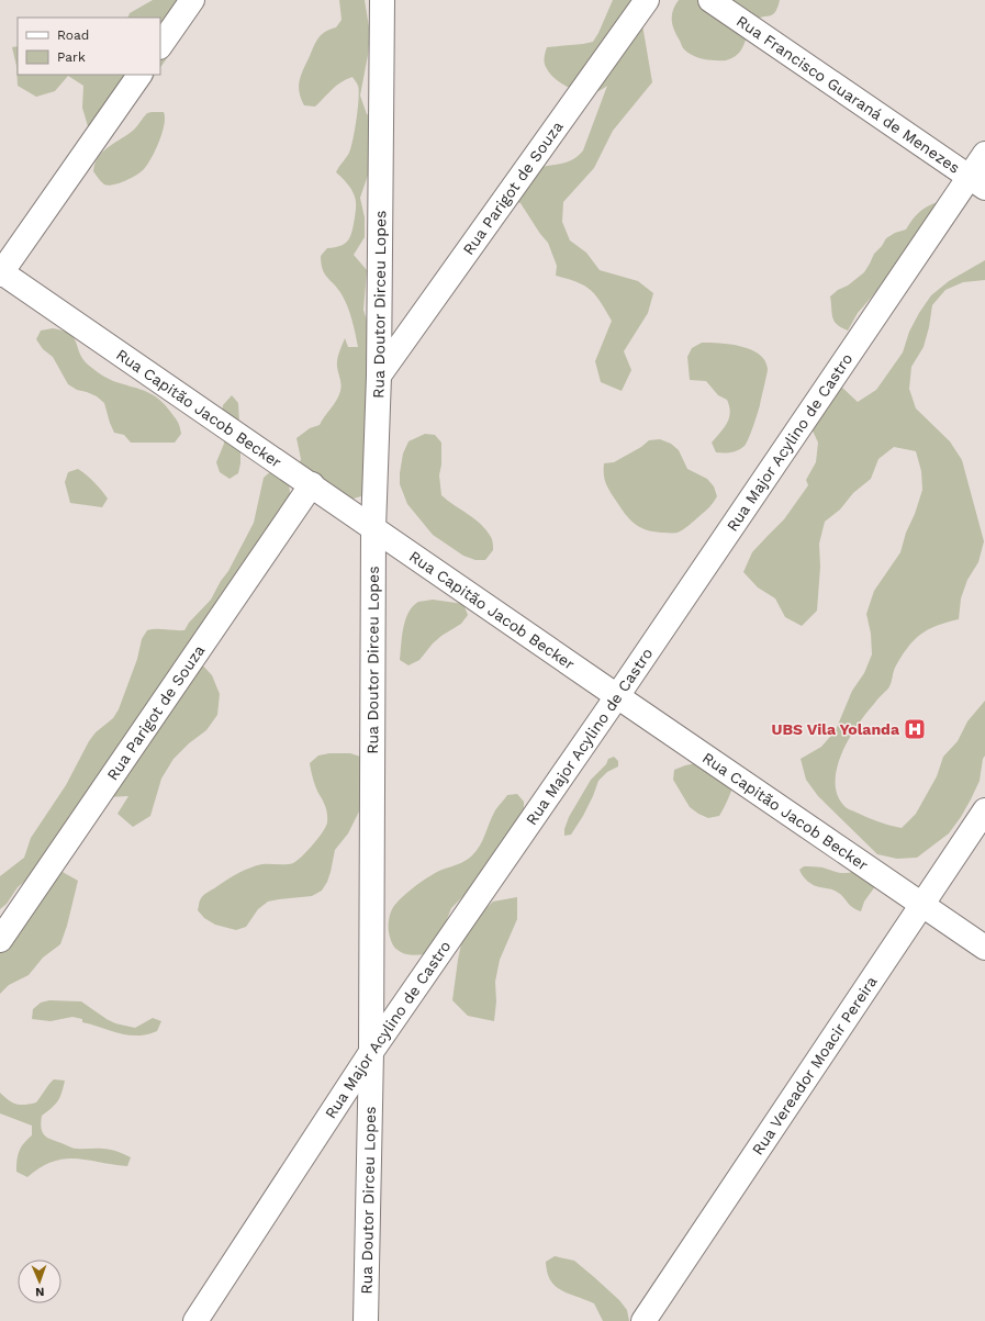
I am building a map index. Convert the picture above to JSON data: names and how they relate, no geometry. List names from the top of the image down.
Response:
{
  "streets": {
    "street": [
      "Rua Francisco Guaraná de Menezes",
      "Rua Parigot de Souza",
      "Rua Doutor Dirceu Lopes",
      "Rua Capitão Jacob Becker",
      "Rua Major Acylino de Castro",
      "Rua Vereador Moacir Pereira"
    ]
  },
  "crossings": [
    ["Rua Francisco Guaraná de Menezes", "Rua Major Acylino de Castro"],
    ["Rua Parigot de Souza", "Rua Doutor Dirceu Lopes"],
    ["Rua Parigot de Souza", "Rua Capitão Jacob Becker"],
    ["Rua Doutor Dirceu Lopes", "Rua Capitão Jacob Becker"],
    ["Rua Doutor Dirceu Lopes", "Rua Major Acylino de Castro"],
    ["Rua Capitão Jacob Becker", "Rua Major Acylino de Castro"],
    ["Rua Capitão Jacob Becker", "Rua Vereador Moacir Pereira"]
  ],
  "places": {
    "hospital": ["UBS Vila Yolanda"]
  },
  "legend": ["Road", "Park"],
  "north": "bottom"
}
